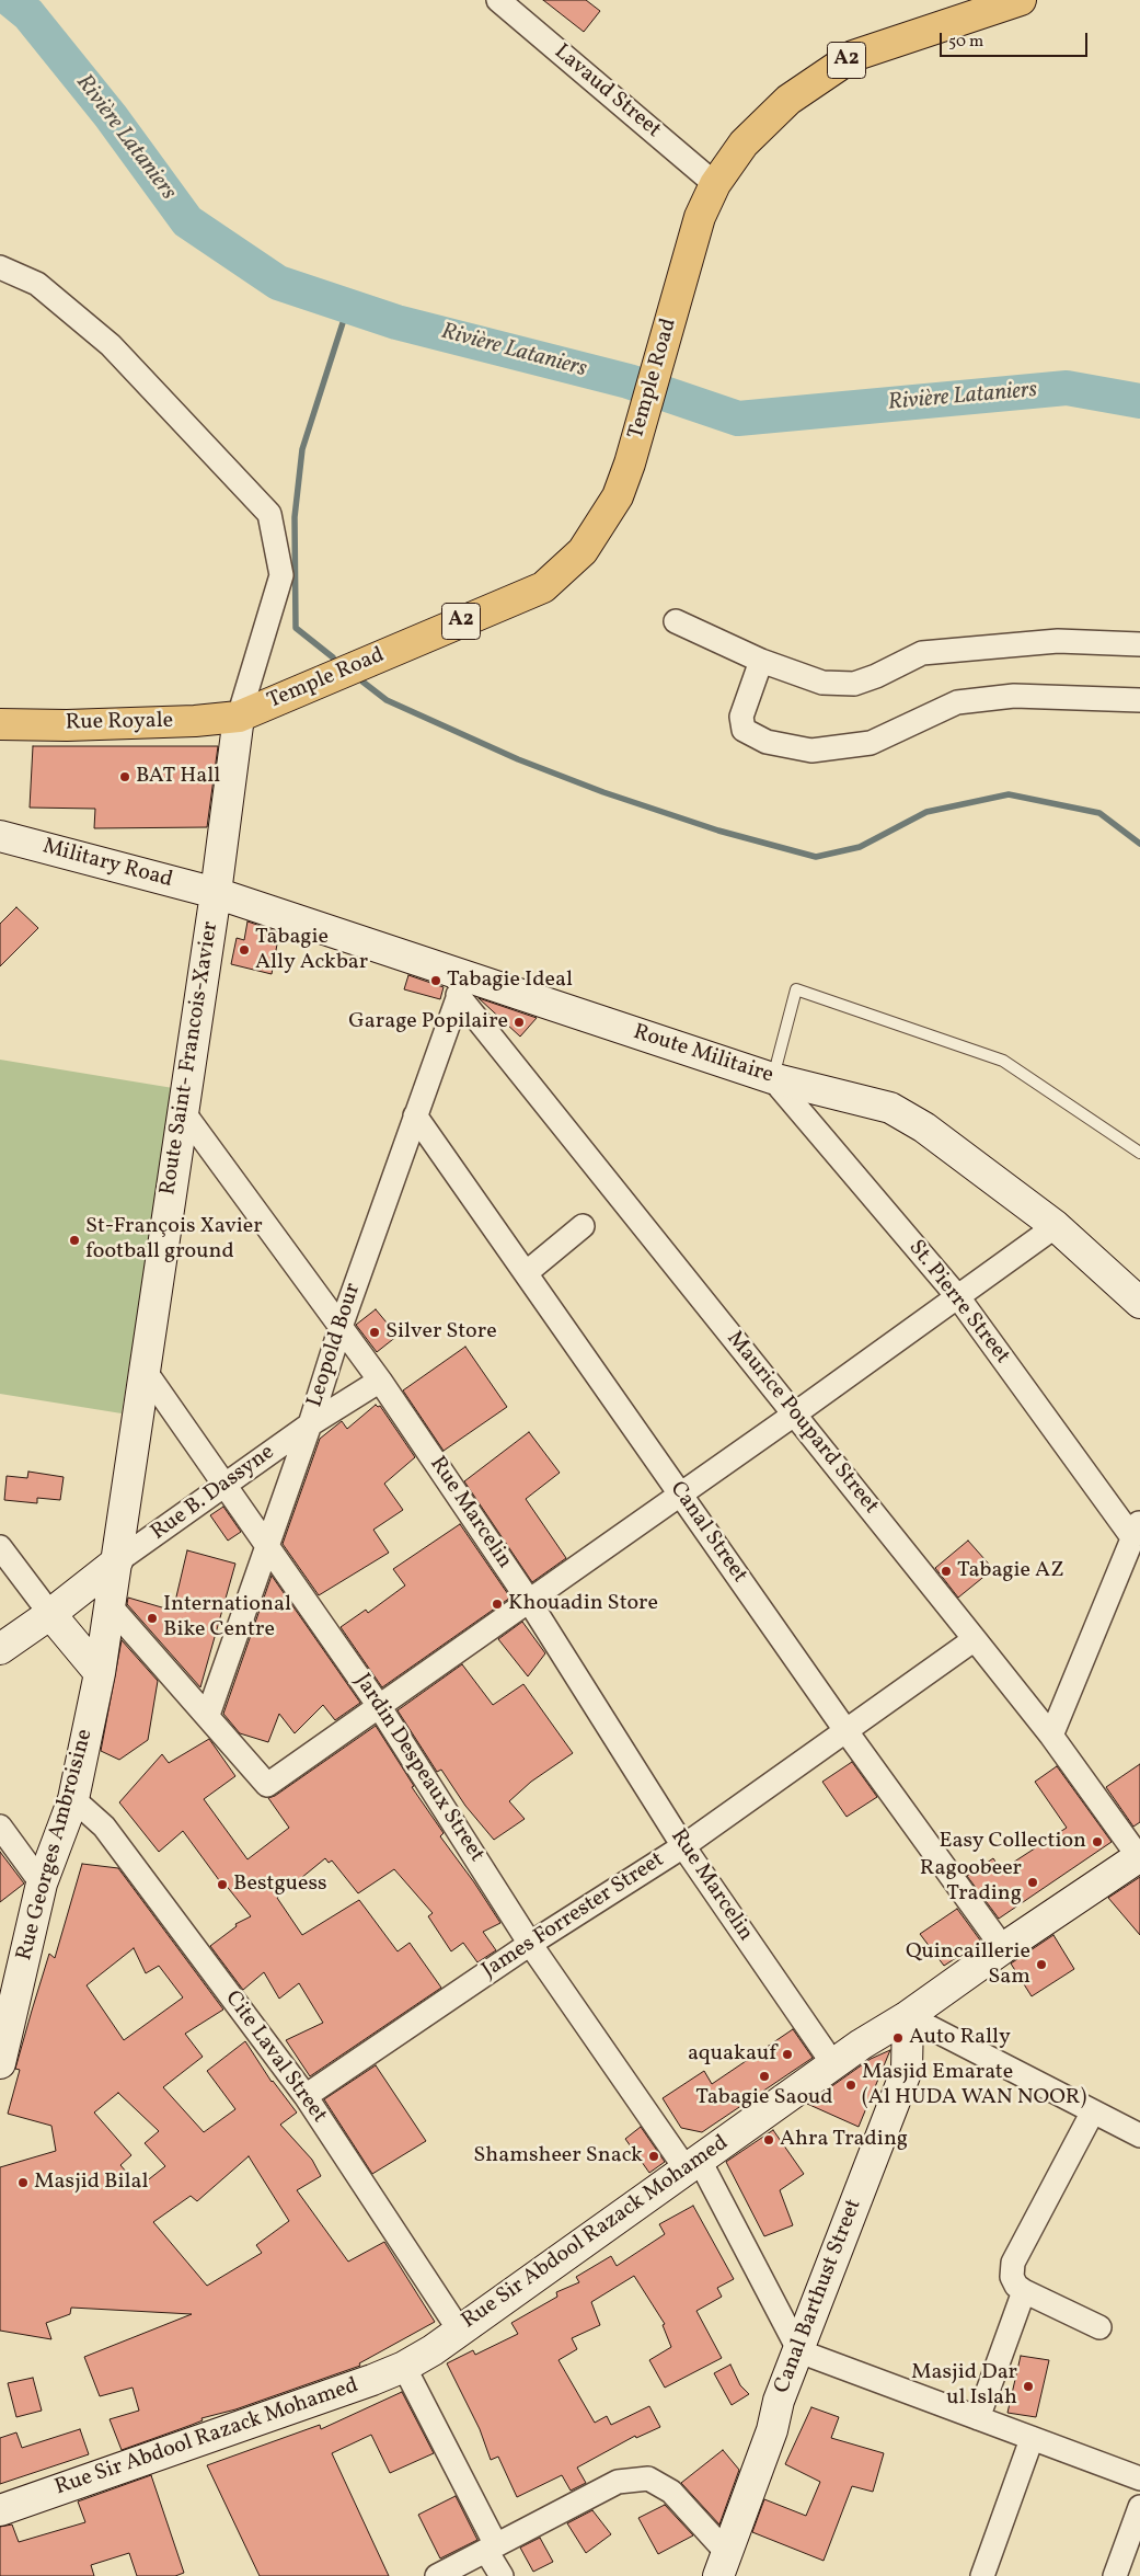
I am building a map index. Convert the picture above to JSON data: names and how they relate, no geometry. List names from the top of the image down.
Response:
{
  "streets": {
    "main road": [
      "A2",
      "Temple Road",
      "Rue Royale",
      "Military Road",
      "Route Militaire",
      "Route Saint- Francois-Xavier",
      "Rue Georges Ambroisine",
      "Rue Sir Abdool Razack Mohamed",
      "Canal Barthust Street"
    ],
    "street": [
      "Lavaud Street",
      "St. Pierre Street",
      "Leopold Bour",
      "Maurice Poupard Street",
      "Rue B. Dassyne",
      "Rue Marcelin",
      "Canal Street",
      "Jardin Despeaux Street",
      "James Forrester Street",
      "Cite Laval Street"
    ]
  },
  "crossings": [
    ["Lavaud Street", "Temple Road"],
    ["Temple Road", "Rue Royale"],
    ["Temple Road", "Route Saint- Francois-Xavier"],
    ["Rue Royale", "Route Saint- Francois-Xavier"],
    ["Military Road", "Route Militaire"],
    ["Military Road", "Route Saint- Francois-Xavier"],
    ["Route Militaire", "Route Saint- Francois-Xavier"],
    ["Route Militaire", "St. Pierre Street"],
    ["Route Militaire", "Leopold Bour"],
    ["Route Militaire", "Maurice Poupard Street"],
    ["Route Saint- Francois-Xavier", "Rue B. Dassyne"],
    ["Route Saint- Francois-Xavier", "Rue Marcelin"],
    ["Route Saint- Francois-Xavier", "Jardin Despeaux Street"],
    ["Route Saint- Francois-Xavier", "Rue Georges Ambroisine"],
    ["Leopold Bour", "Maurice Poupard Street"],
    ["Leopold Bour", "Rue B. Dassyne"],
    ["Leopold Bour", "Rue Marcelin"],
    ["Leopold Bour", "Canal Street"],
    ["Leopold Bour", "Jardin Despeaux Street"],
    ["Maurice Poupard Street", "James Forrester Street"],
    ["Maurice Poupard Street", "Rue Sir Abdool Razack Mohamed"],
    ["Rue B. Dassyne", "Rue Marcelin"],
    ["Rue B. Dassyne", "Jardin Despeaux Street"],
    ["Rue B. Dassyne", "Rue Georges Ambroisine"],
    ["Rue Marcelin", "James Forrester Street"],
    ["Rue Marcelin", "Rue Sir Abdool Razack Mohamed"],
    ["Canal Street", "James Forrester Street"],
    ["Canal Street", "Rue Sir Abdool Razack Mohamed"],
    ["Jardin Despeaux Street", "James Forrester Street"],
    ["Jardin Despeaux Street", "Rue Sir Abdool Razack Mohamed"],
    ["Jardin Despeaux Street", "Canal Barthust Street"],
    ["Rue Georges Ambroisine", "Cite Laval Street"],
    ["James Forrester Street", "Cite Laval Street"],
    ["Cite Laval Street", "Rue Sir Abdool Razack Mohamed"],
    ["Rue Sir Abdool Razack Mohamed", "Canal Barthust Street"]
  ],
  "water": ["Rivière Lataniers"],
  "places": [
    "BAT Hall",
    "Tabagie Ally Ackbar",
    "Tabagie Ideal",
    "Garage Popilaire",
    "St-François Xavier football ground",
    "Silver Store",
    "Tabagie AZ",
    "Khouadin Store",
    "International Bike Centre",
    "Easy Collection",
    "Ragoobeer Trading",
    "Bestguess",
    "Quincaillerie Sam",
    "Auto Rally",
    "aquakauf",
    "Tabagie Saoud",
    "Masjid Emarate (Al HUDA WAN NOOR)",
    "Ahra Trading",
    "Shamsheer Snack",
    "Masjid Bilal",
    "Masjid Dar ul Islah"
  ],
  "scale_bar": "50 m"
}
